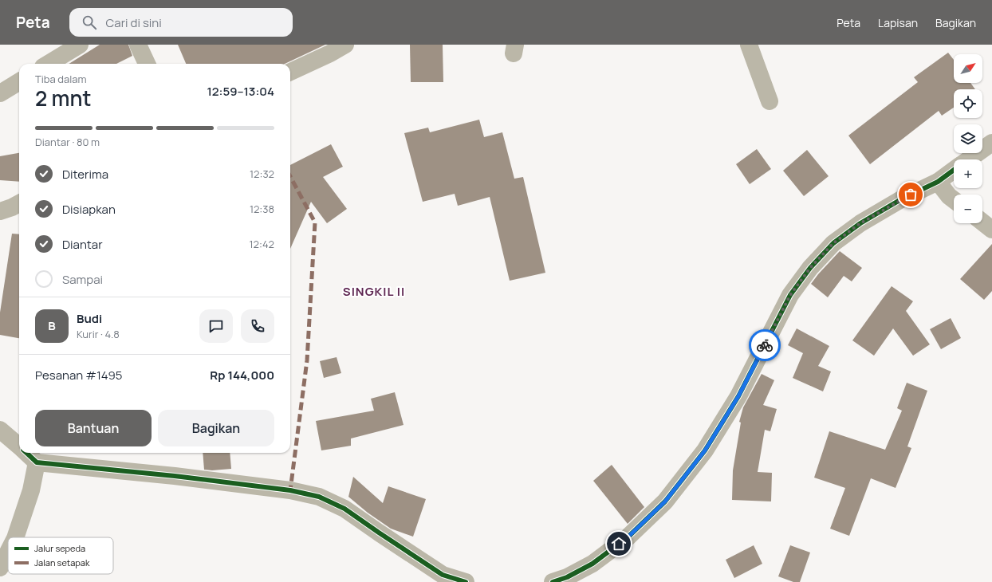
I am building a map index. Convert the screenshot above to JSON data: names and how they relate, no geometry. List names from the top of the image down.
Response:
{
  "districts": ["SINGKIL II"],
  "legend": ["Jalur sepeda", "Jalan setapak"],
  "north": "top right",
  "page": {
    "header": "Peta",
    "search": "Cari di sini",
    "nav": ["Peta", "Lapisan", "Bagikan"],
    "map_buttons": ["+", "−"],
    "heading": ["2 mnt", "Tiba dalam", "12:59–13:04"],
    "panel": [
      "Budi",
      "Kurir · 4.8",
      "Pesanan #1495",
      "Rp 144,000"
    ],
    "bar": "Diantar · 80 m",
    "list": [
      ["Diterima", "12:32"],
      ["Disiapkan", "12:38"],
      ["Diantar", "12:42"],
      "Sampai"
    ],
    "round": "B",
    "buttons": ["Bantuan", "Bagikan"]
  }
}
